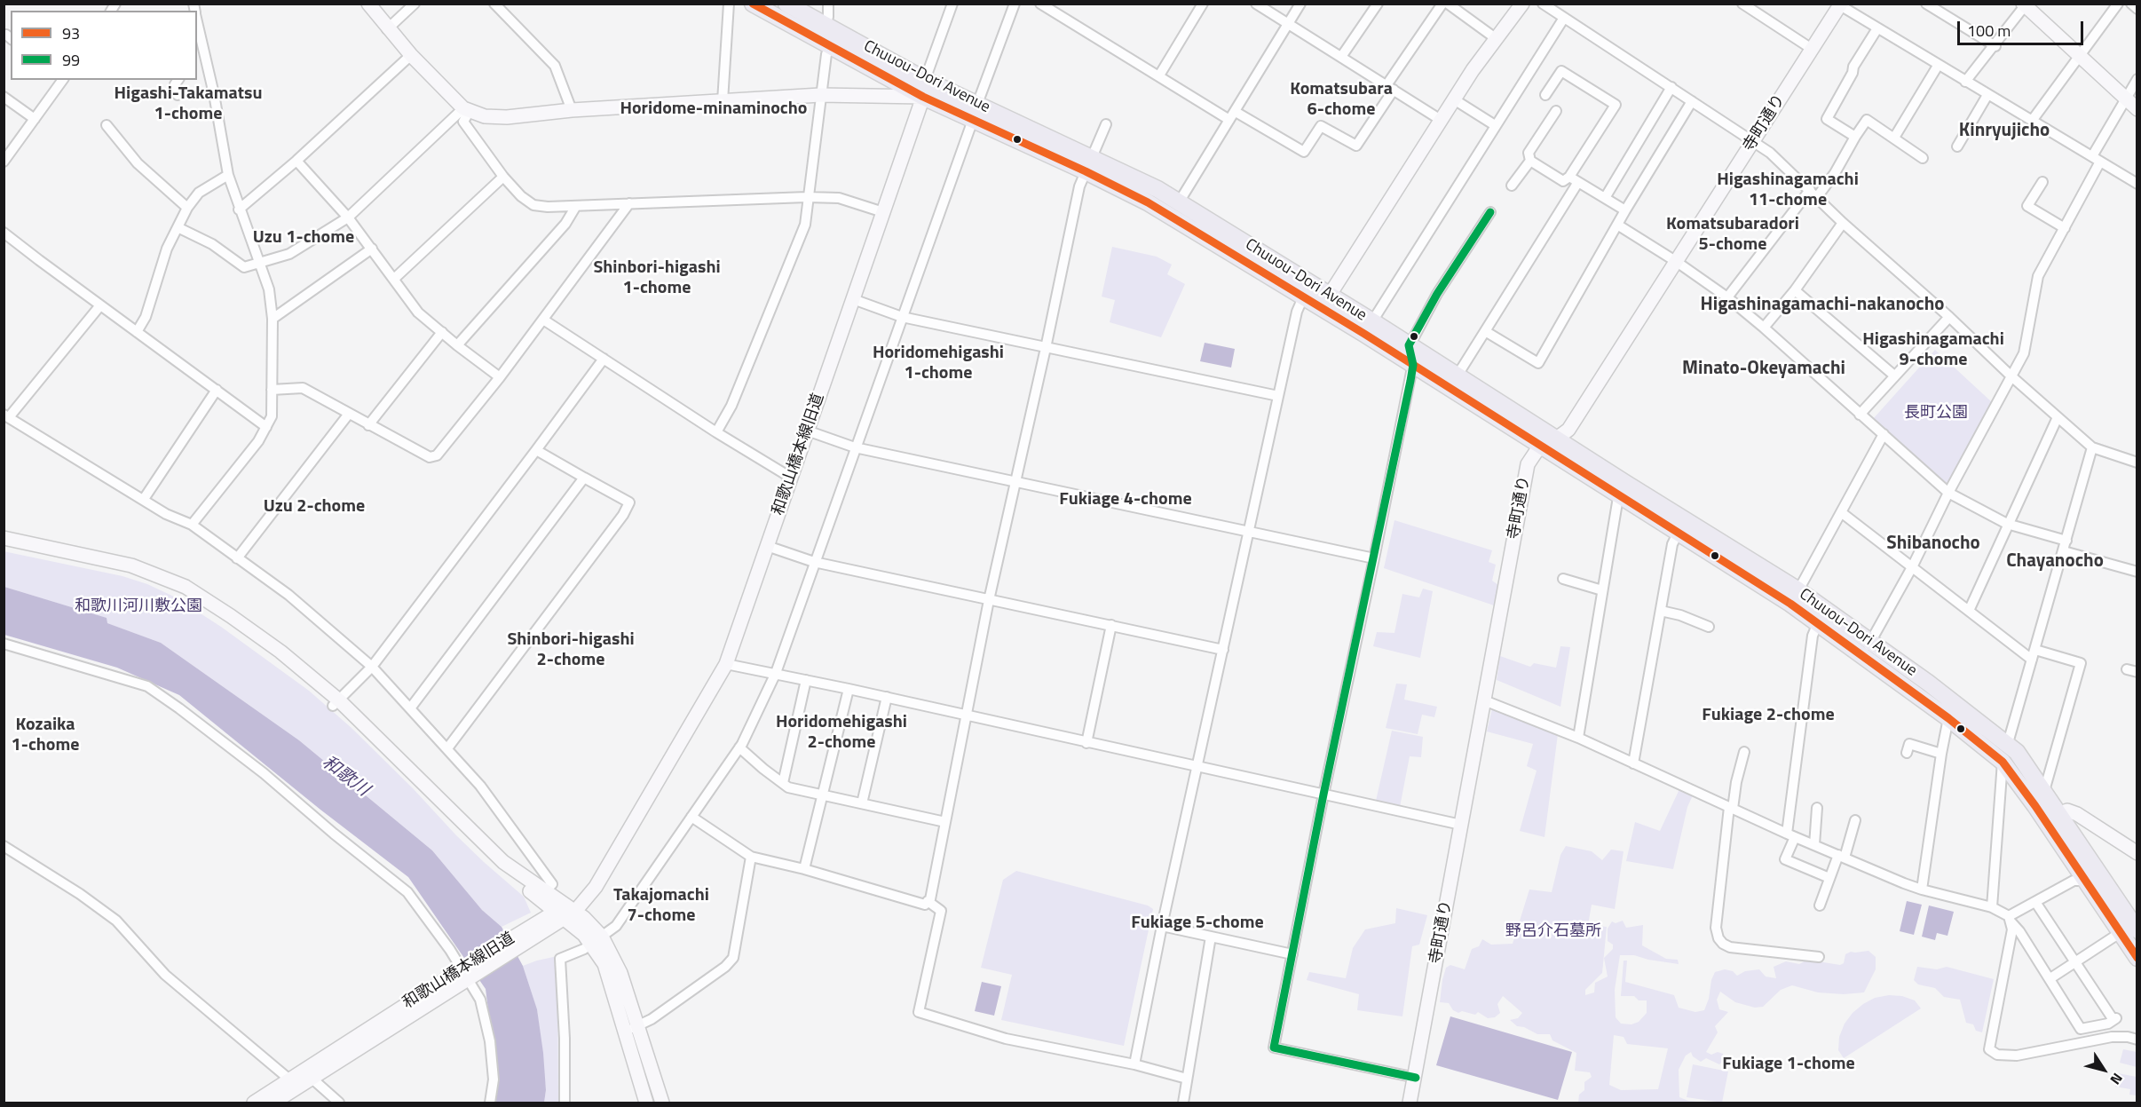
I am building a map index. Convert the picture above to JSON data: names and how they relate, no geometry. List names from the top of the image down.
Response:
{
  "streets": {
    "highway": ["Chuuou-Dori Avenue"],
    "street": ["寺町通り", "和歌山橋本線旧道"]
  },
  "crossings": [
    ["Chuuou-Dori Avenue", "寺町通り"],
    ["Chuuou-Dori Avenue", "和歌山橋本線旧道"]
  ],
  "districts": [
    "Komatsubara 6-chome",
    "Higashi-Takamatsu 1-chome",
    "Horidome-minaminocho",
    "Kinryujicho",
    "Higashinagamachi 11-chome",
    "Komatsubaradori 5-chome",
    "Uzu 1-chome",
    "Shinbori-higashi 1-chome",
    "Higashinagamachi-nakanocho",
    "Higashinagamachi 9-chome",
    "Horidomehigashi 1-chome",
    "Minato-Okeyamachi",
    "Fukiage 4-chome",
    "Uzu 2-chome",
    "Shibanocho",
    "Chayanocho",
    "Shinbori-higashi 2-chome",
    "Fukiage 2-chome",
    "Horidomehigashi 2-chome",
    "Kozaika 1-chome",
    "Takajomachi 7-chome",
    "Fukiage 5-chome",
    "Fukiage 1-chome"
  ],
  "water": ["和歌川"],
  "parks": ["長町公園", "和歌川河川敷公園", "野呂介石墓所"],
  "lines": ["transit line 93", "transit line 99"],
  "legend": ["93", "99"],
  "scale_bar": "100 m",
  "north": "bottom right"
}
